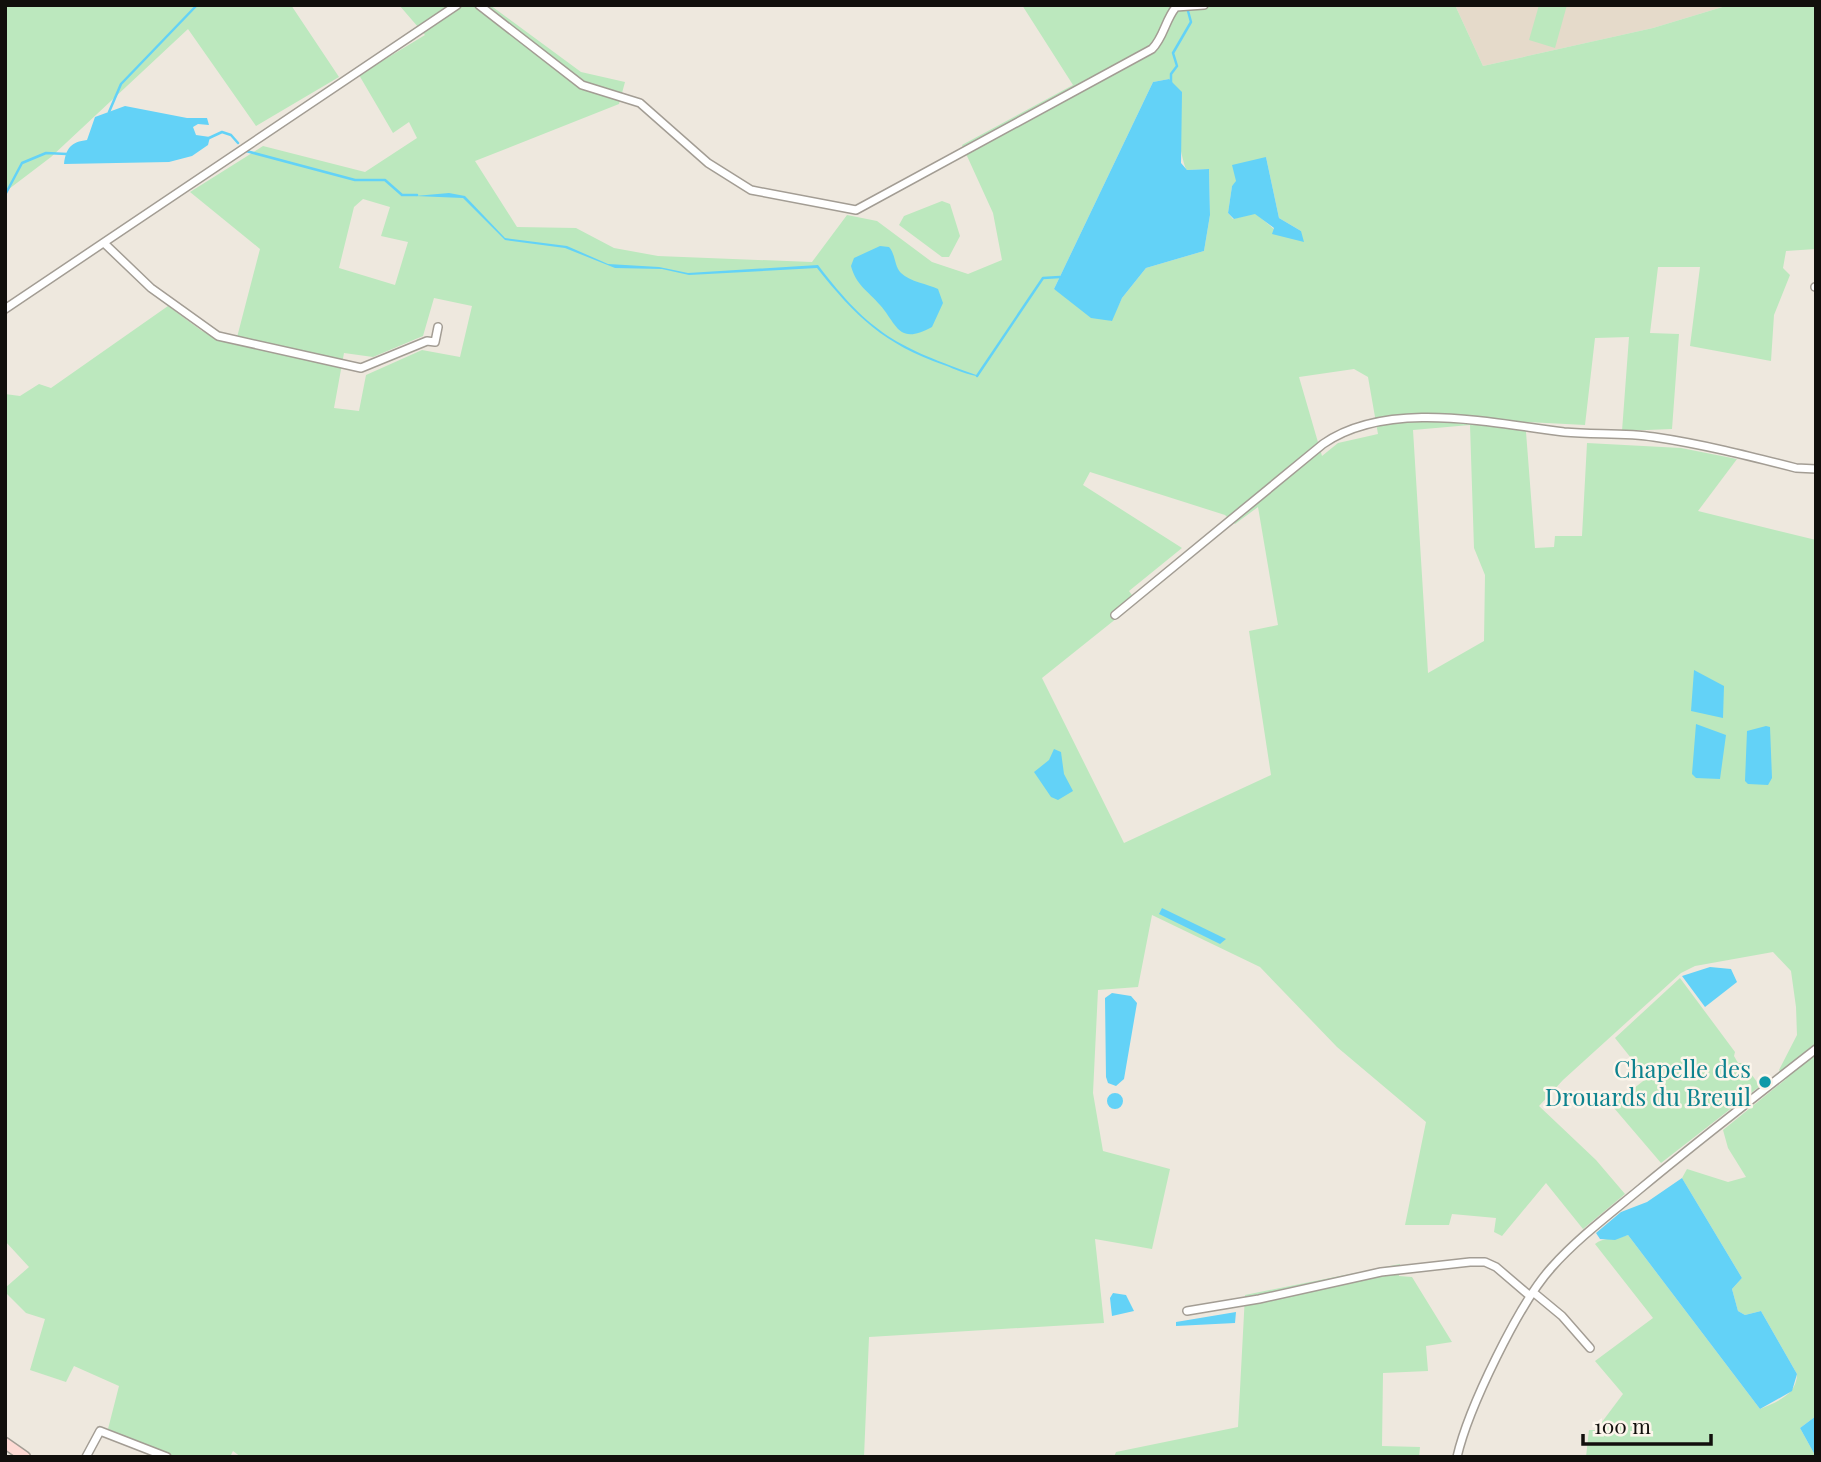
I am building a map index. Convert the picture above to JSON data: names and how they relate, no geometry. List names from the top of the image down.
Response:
{
  "places": ["Chapelle des Drouards du Breuil"],
  "scale_bar": "100 m"
}
